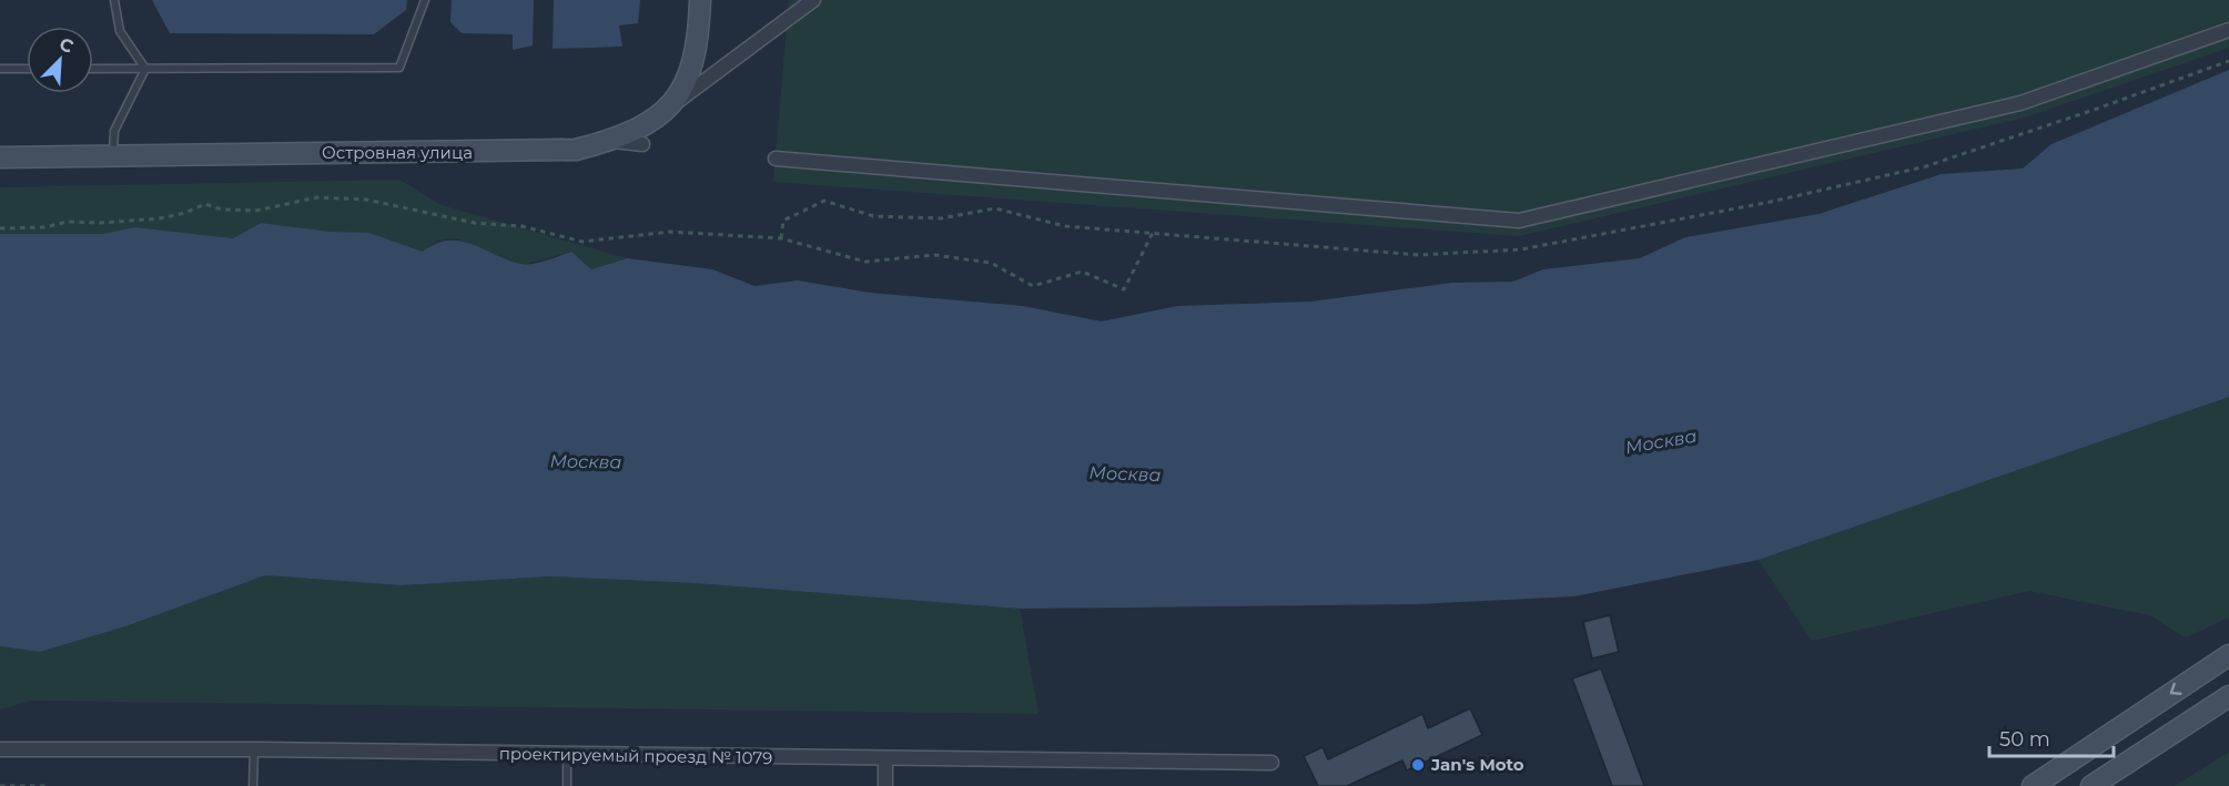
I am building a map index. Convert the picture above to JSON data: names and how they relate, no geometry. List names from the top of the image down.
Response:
{
  "streets": {
    "street": ["Островная улица", "проектируемый проезд № 1079"]
  },
  "water": ["Москва"],
  "places": ["Jan's Moto"],
  "scale_bar": "50 m",
  "north": "top right"
}
